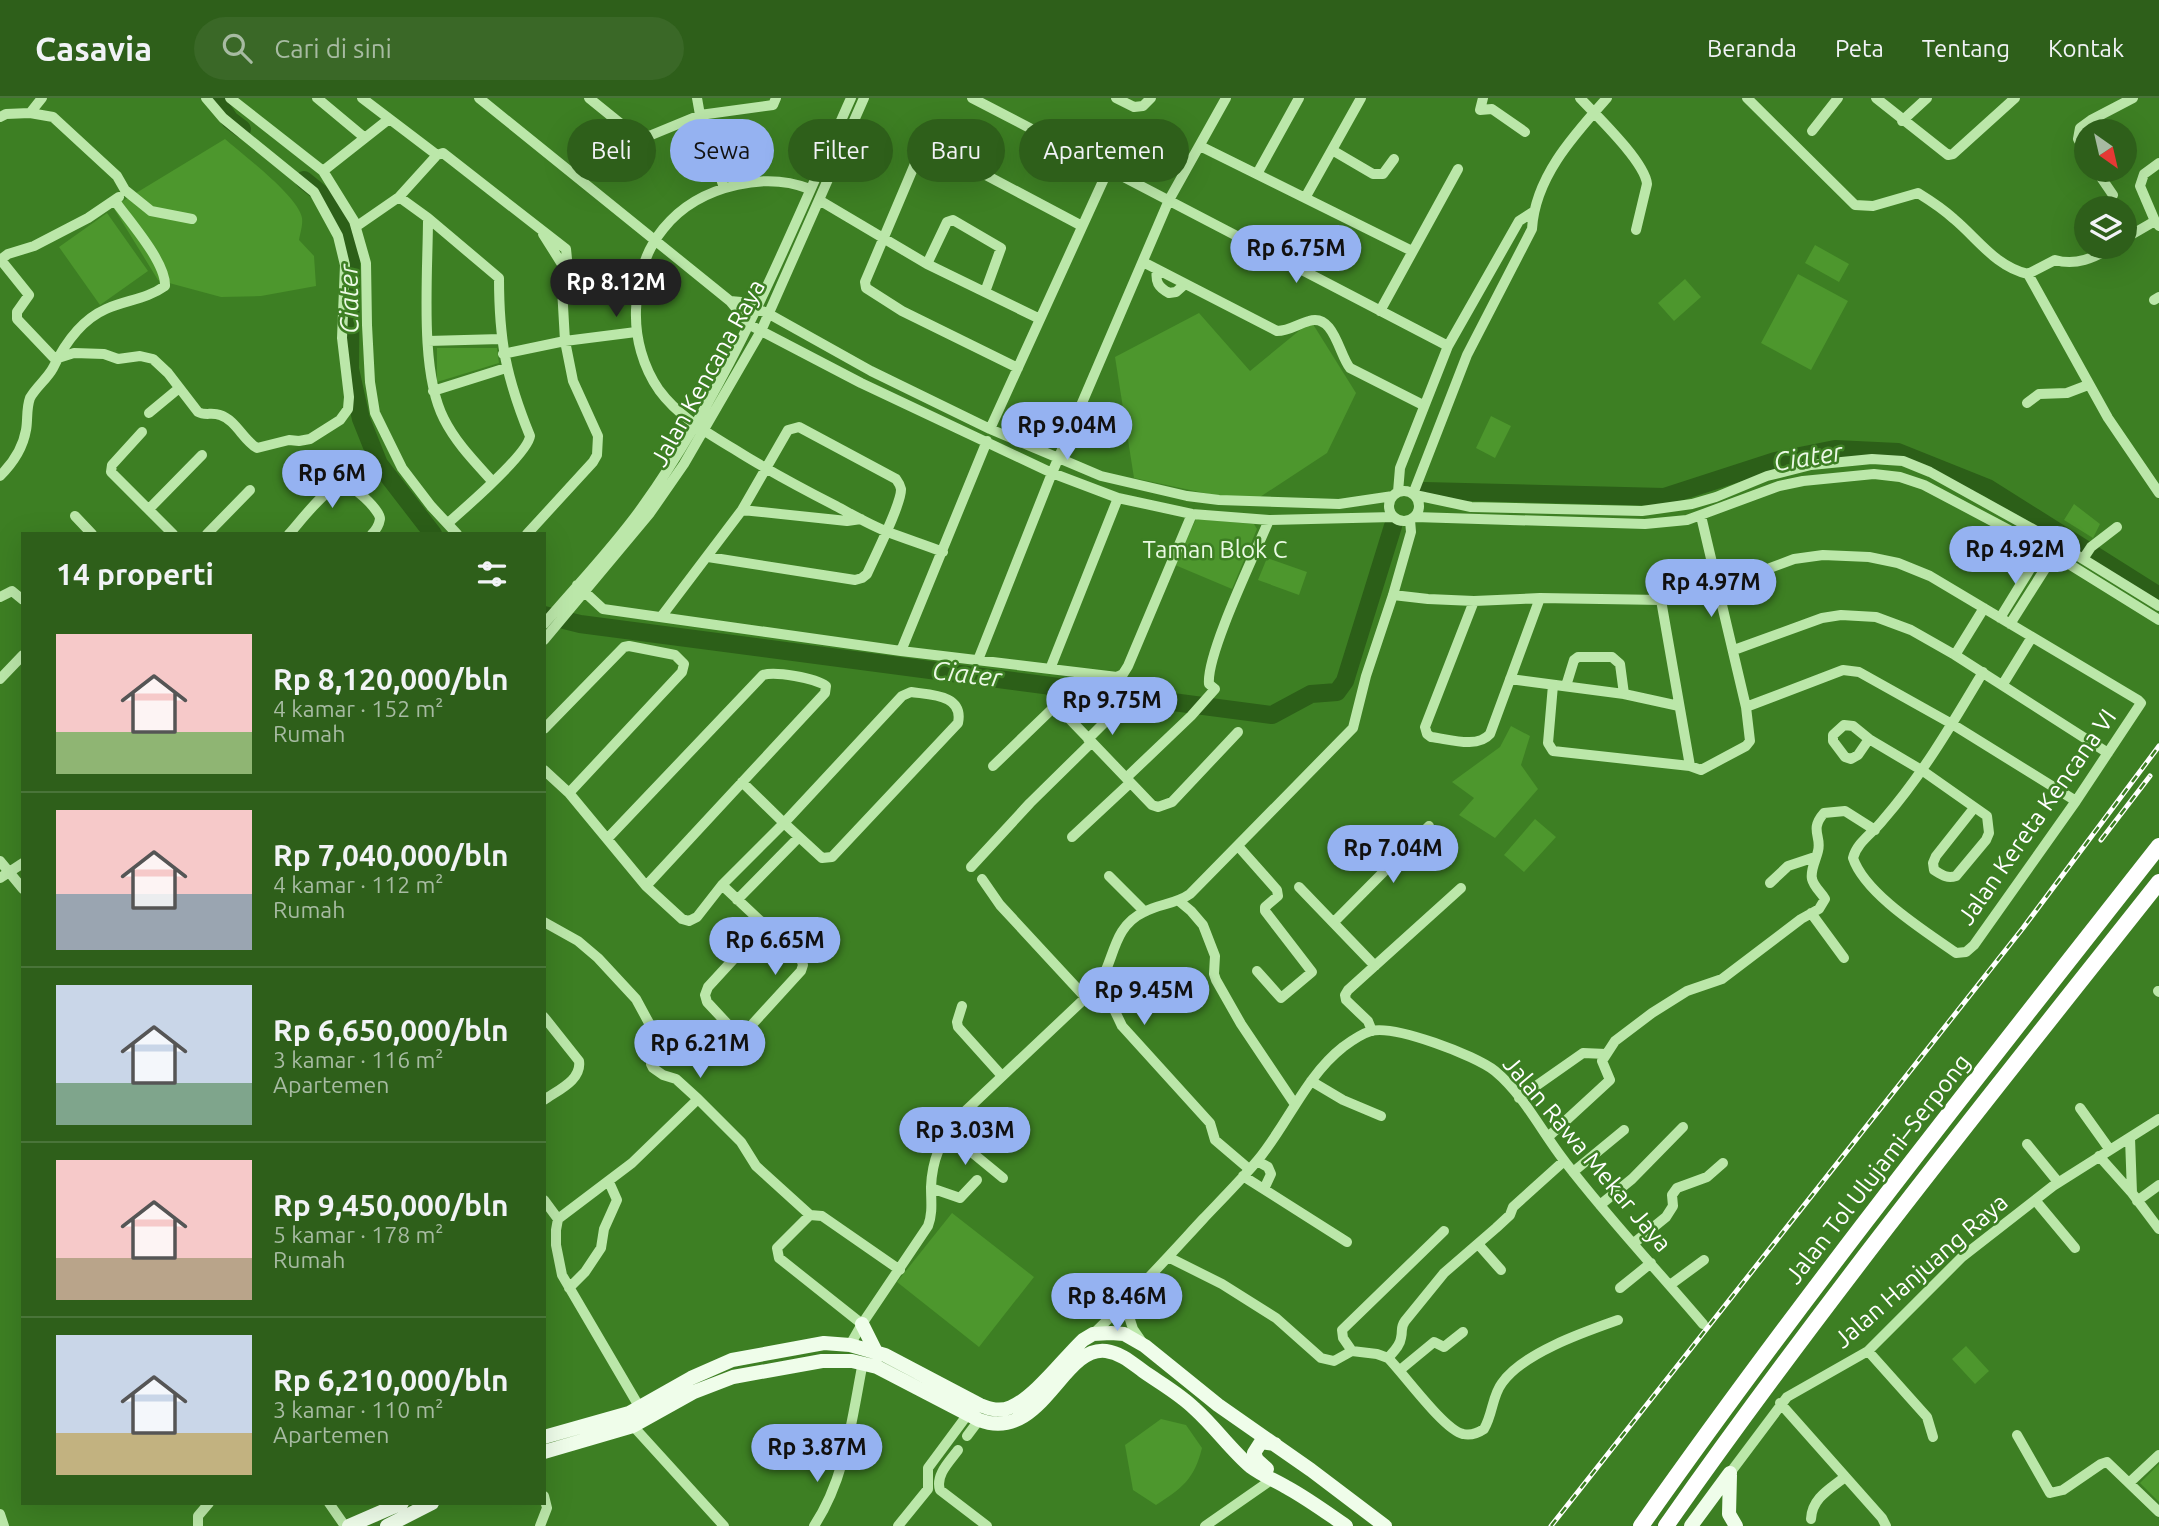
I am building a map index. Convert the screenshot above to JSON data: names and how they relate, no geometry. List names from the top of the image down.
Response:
{
  "streets": {
    "highway": ["Jalan Tol Ulujami–Serpong"],
    "street": [
      "Jalan Kencana Raya",
      "Jalan Kereta Kencana VI",
      "Jalan Rawa Mekar Jaya",
      "Jalan Hanjuang Raya"
    ]
  },
  "water": ["Ciater"],
  "parks": ["Taman Blok C"],
  "north": "bottom right",
  "page": {
    "header": "Casavia",
    "search": "Cari di sini",
    "nav": [
      "Beranda",
      "Peta",
      "Tentang",
      "Kontak"
    ],
    "chip": [
      "Beli",
      "Sewa",
      "Filter",
      "Baru",
      "Apartemen"
    ],
    "price": [
      "Rp 6.75M",
      "Rp 8.12M",
      "Rp 9.04M",
      "Rp 6M",
      "Rp 4.92M",
      "Rp 4.97M",
      "Rp 9.75M",
      "Rp 7.04M",
      "Rp 6.65M",
      "Rp 9.45M",
      "Rp 6.21M",
      "Rp 3.03M",
      "Rp 8.46M",
      "Rp 3.87M"
    ],
    "heading": "14 properti",
    "list": [
      {
        "name": "Rp 8,120,000/bln",
        "note": "4 kamar · 152 m² · Rumah"
      },
      {
        "name": "Rp 7,040,000/bln",
        "note": "4 kamar · 112 m² · Rumah"
      },
      {
        "name": "Rp 6,650,000/bln",
        "note": "3 kamar · 116 m² · Apartemen"
      },
      {
        "name": "Rp 9,450,000/bln",
        "note": "5 kamar · 178 m² · Rumah"
      },
      {
        "name": "Rp 6,210,000/bln",
        "note": "3 kamar · 110 m² · Apartemen"
      }
    ]
  }
}
